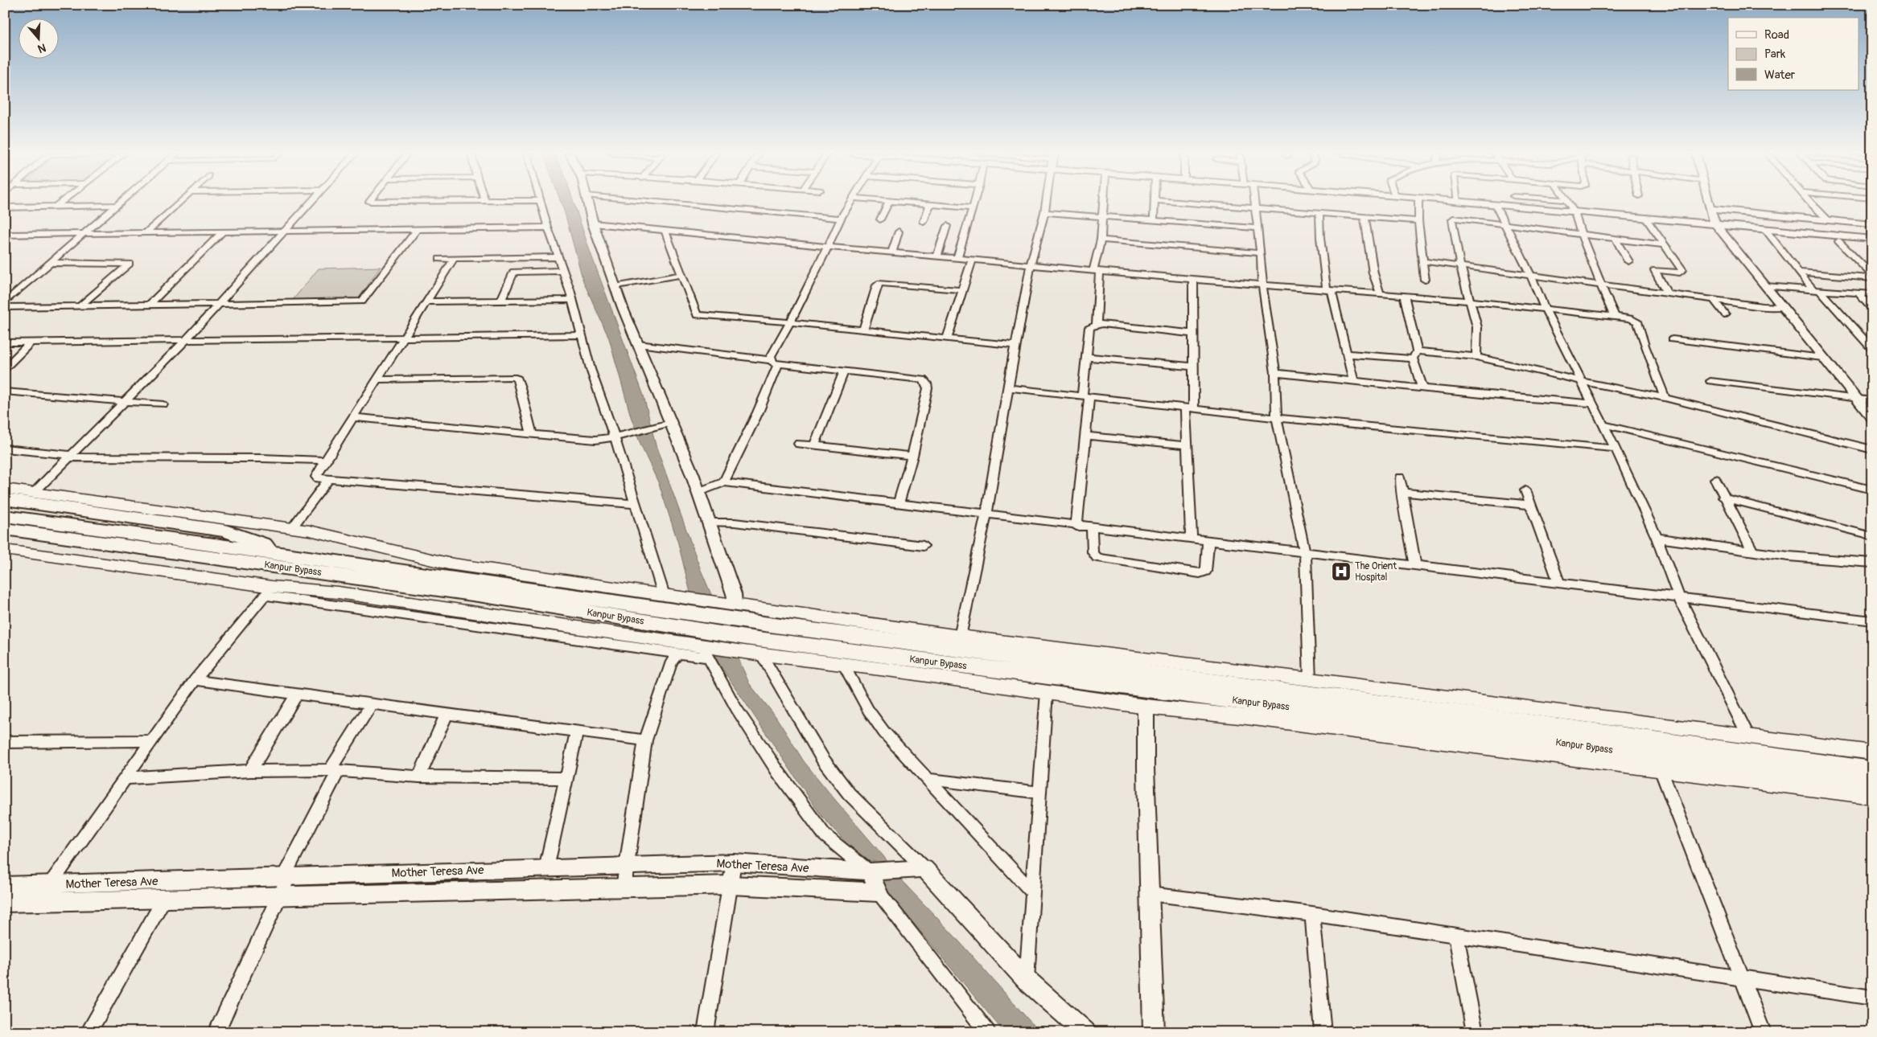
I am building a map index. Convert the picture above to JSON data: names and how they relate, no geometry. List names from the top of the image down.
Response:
{
  "streets": {
    "highway": ["Kanpur Bypass"],
    "street": ["Mother Teresa Ave"]
  },
  "places": {
    "hospital": ["The Orient Hospital"]
  },
  "legend": ["Road", "Park", "Water"],
  "north": "bottom"
}
